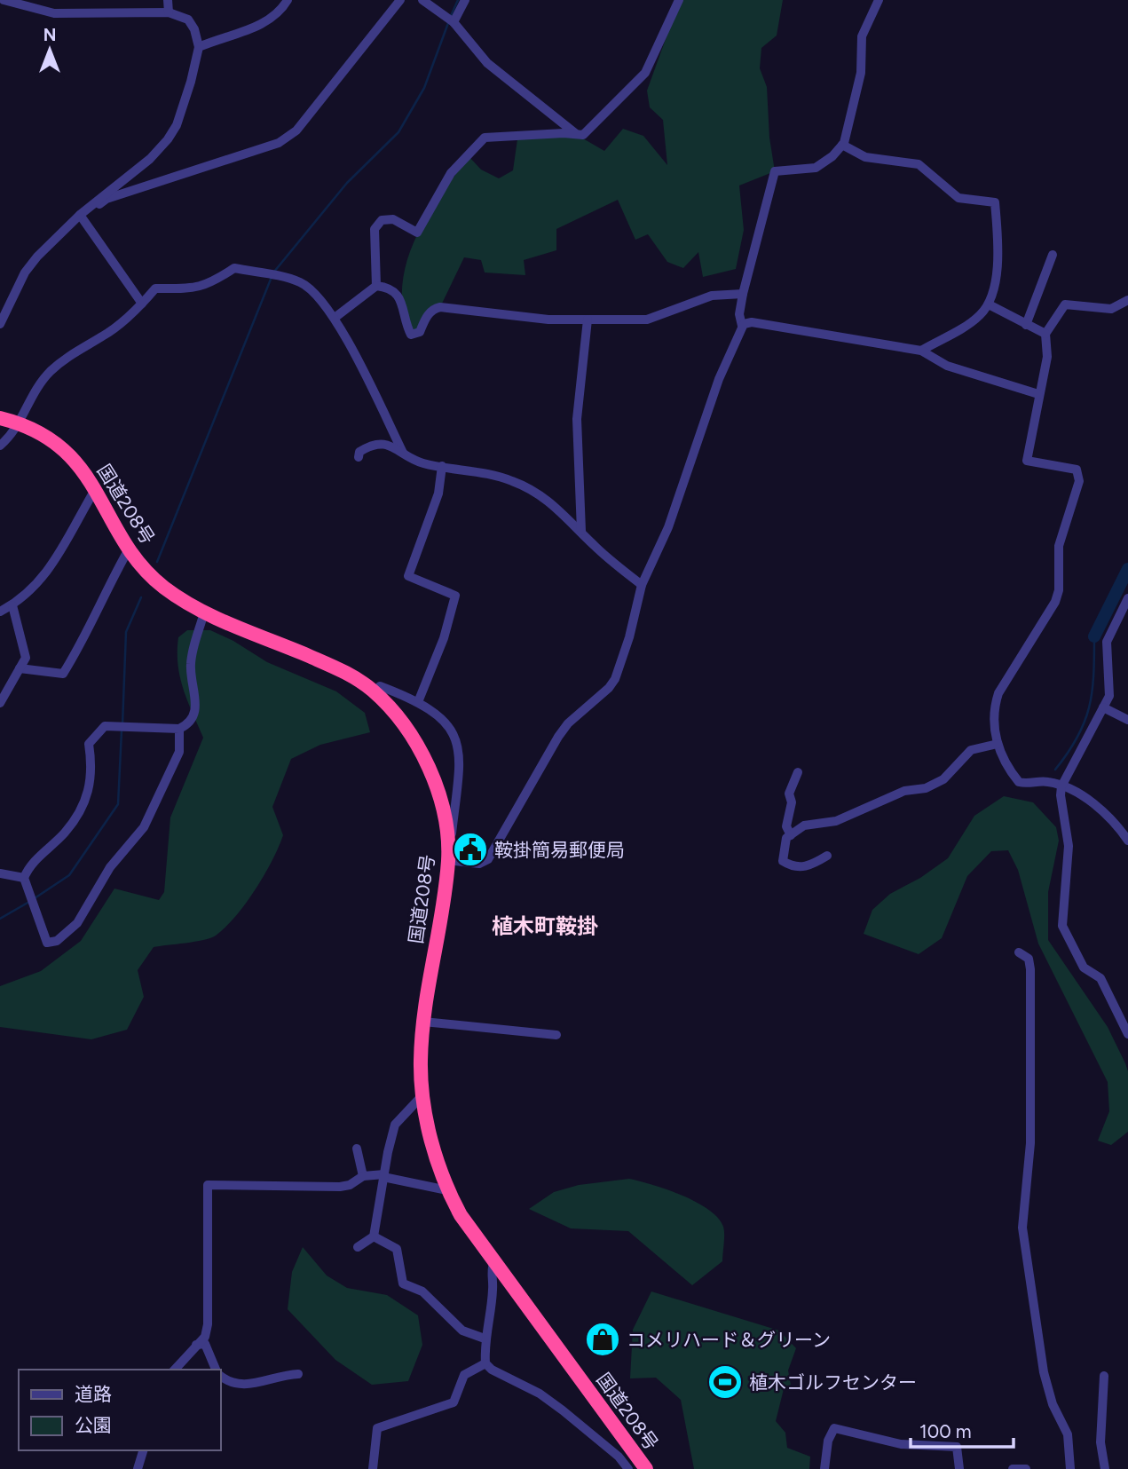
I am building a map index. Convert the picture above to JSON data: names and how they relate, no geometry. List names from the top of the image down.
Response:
{
  "streets": {
    "highway": ["国道208号"]
  },
  "districts": ["植木町鞍掛"],
  "places": {
    "public building": ["鞍掛簡易郵便局"],
    "shop": ["コメリハード＆グリーン"],
    "sports": ["植木ゴルフセンター"]
  },
  "legend": ["道路", "公園"],
  "scale_bar": "100 m",
  "north": "top"
}
